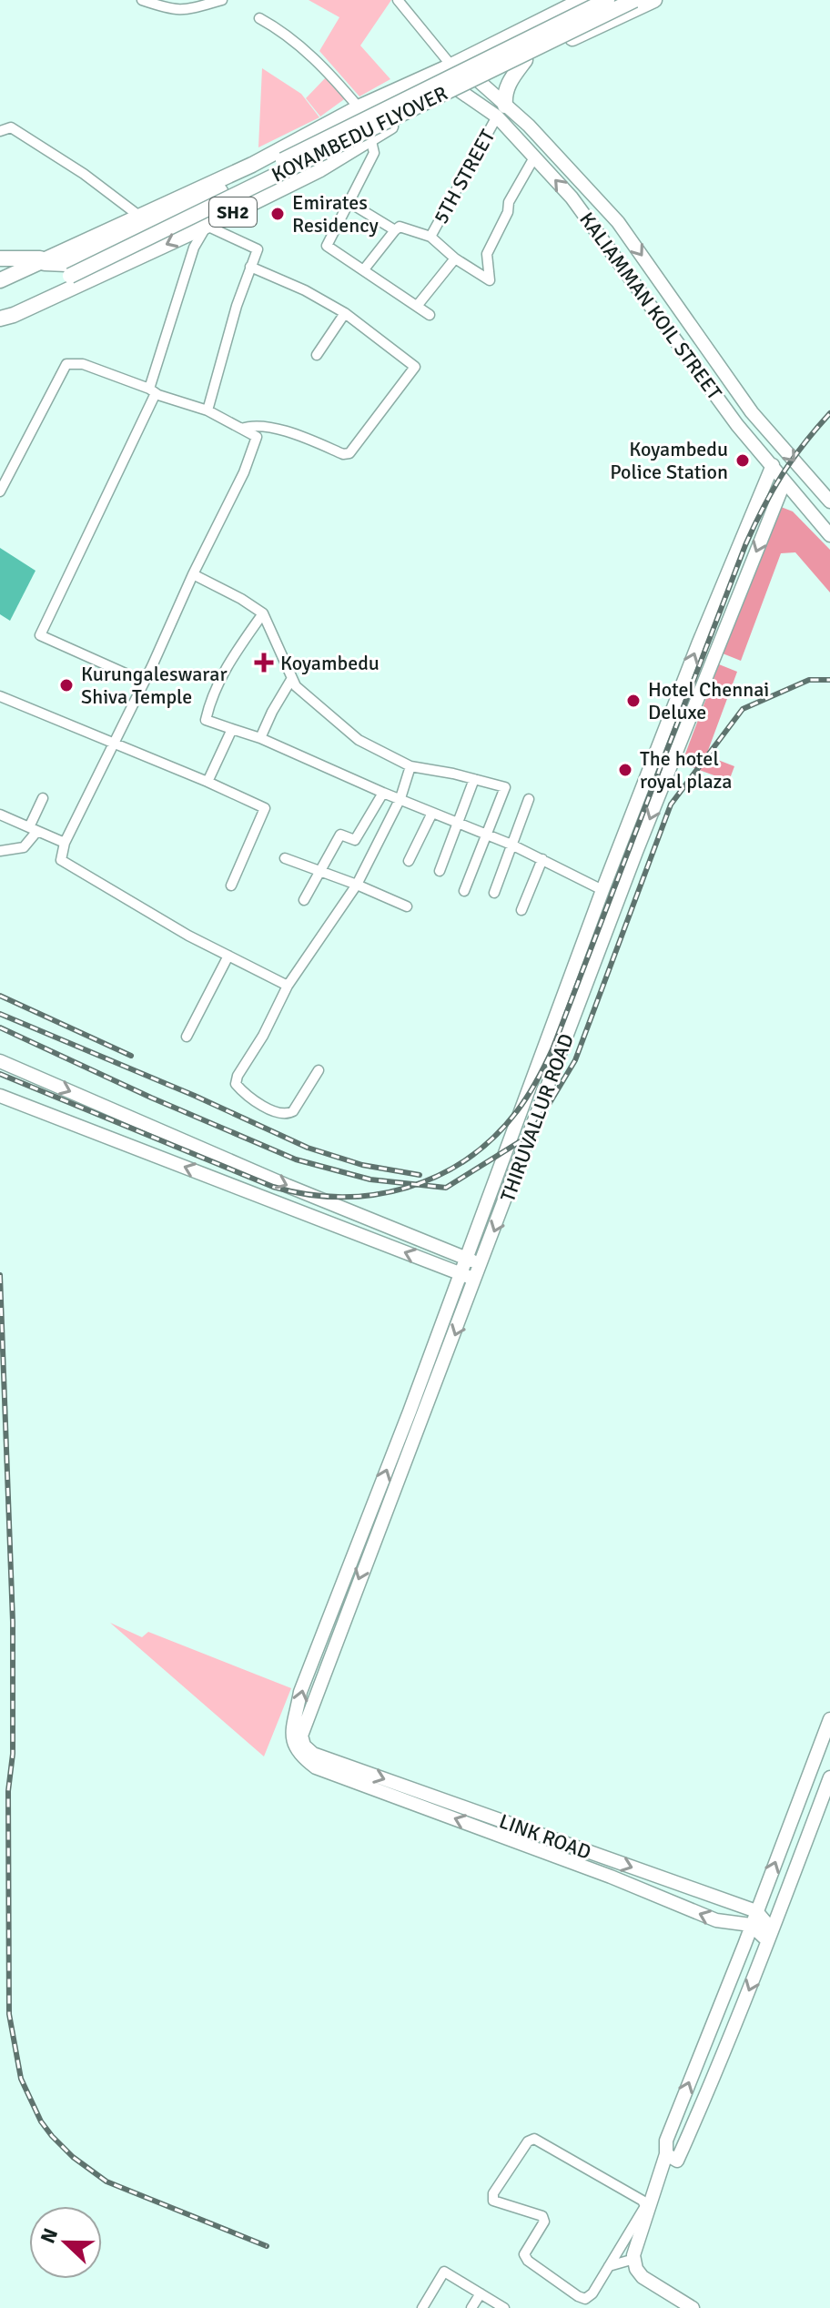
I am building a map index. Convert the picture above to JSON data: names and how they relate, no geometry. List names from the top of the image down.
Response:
{
  "streets": {
    "main road": ["KOYAMBEDU FLYOVER", "SH2"],
    "street": [
      "5TH STREET",
      "KALIAMMAN KOIL STREET",
      "THIRUVALLUR ROAD",
      "LINK ROAD"
    ]
  },
  "crossings": [
    ["KOYAMBEDU FLYOVER", "SH2"],
    ["5TH STREET", "KALIAMMAN KOIL STREET"],
    ["SH2", "KALIAMMAN KOIL STREET"],
    ["KALIAMMAN KOIL STREET", "THIRUVALLUR ROAD"],
    ["THIRUVALLUR ROAD", "LINK ROAD"]
  ],
  "one_way": ["LINK ROAD"],
  "places": {
    "other": [
      "Emirates Residency",
      "Koyambedu Police Station",
      "Kurungaleswarar Shiva Temple",
      "Hotel Chennai Deluxe",
      "The hotel royal plaza"
    ],
    "health": ["Koyambedu"]
  },
  "north": "left"
}
